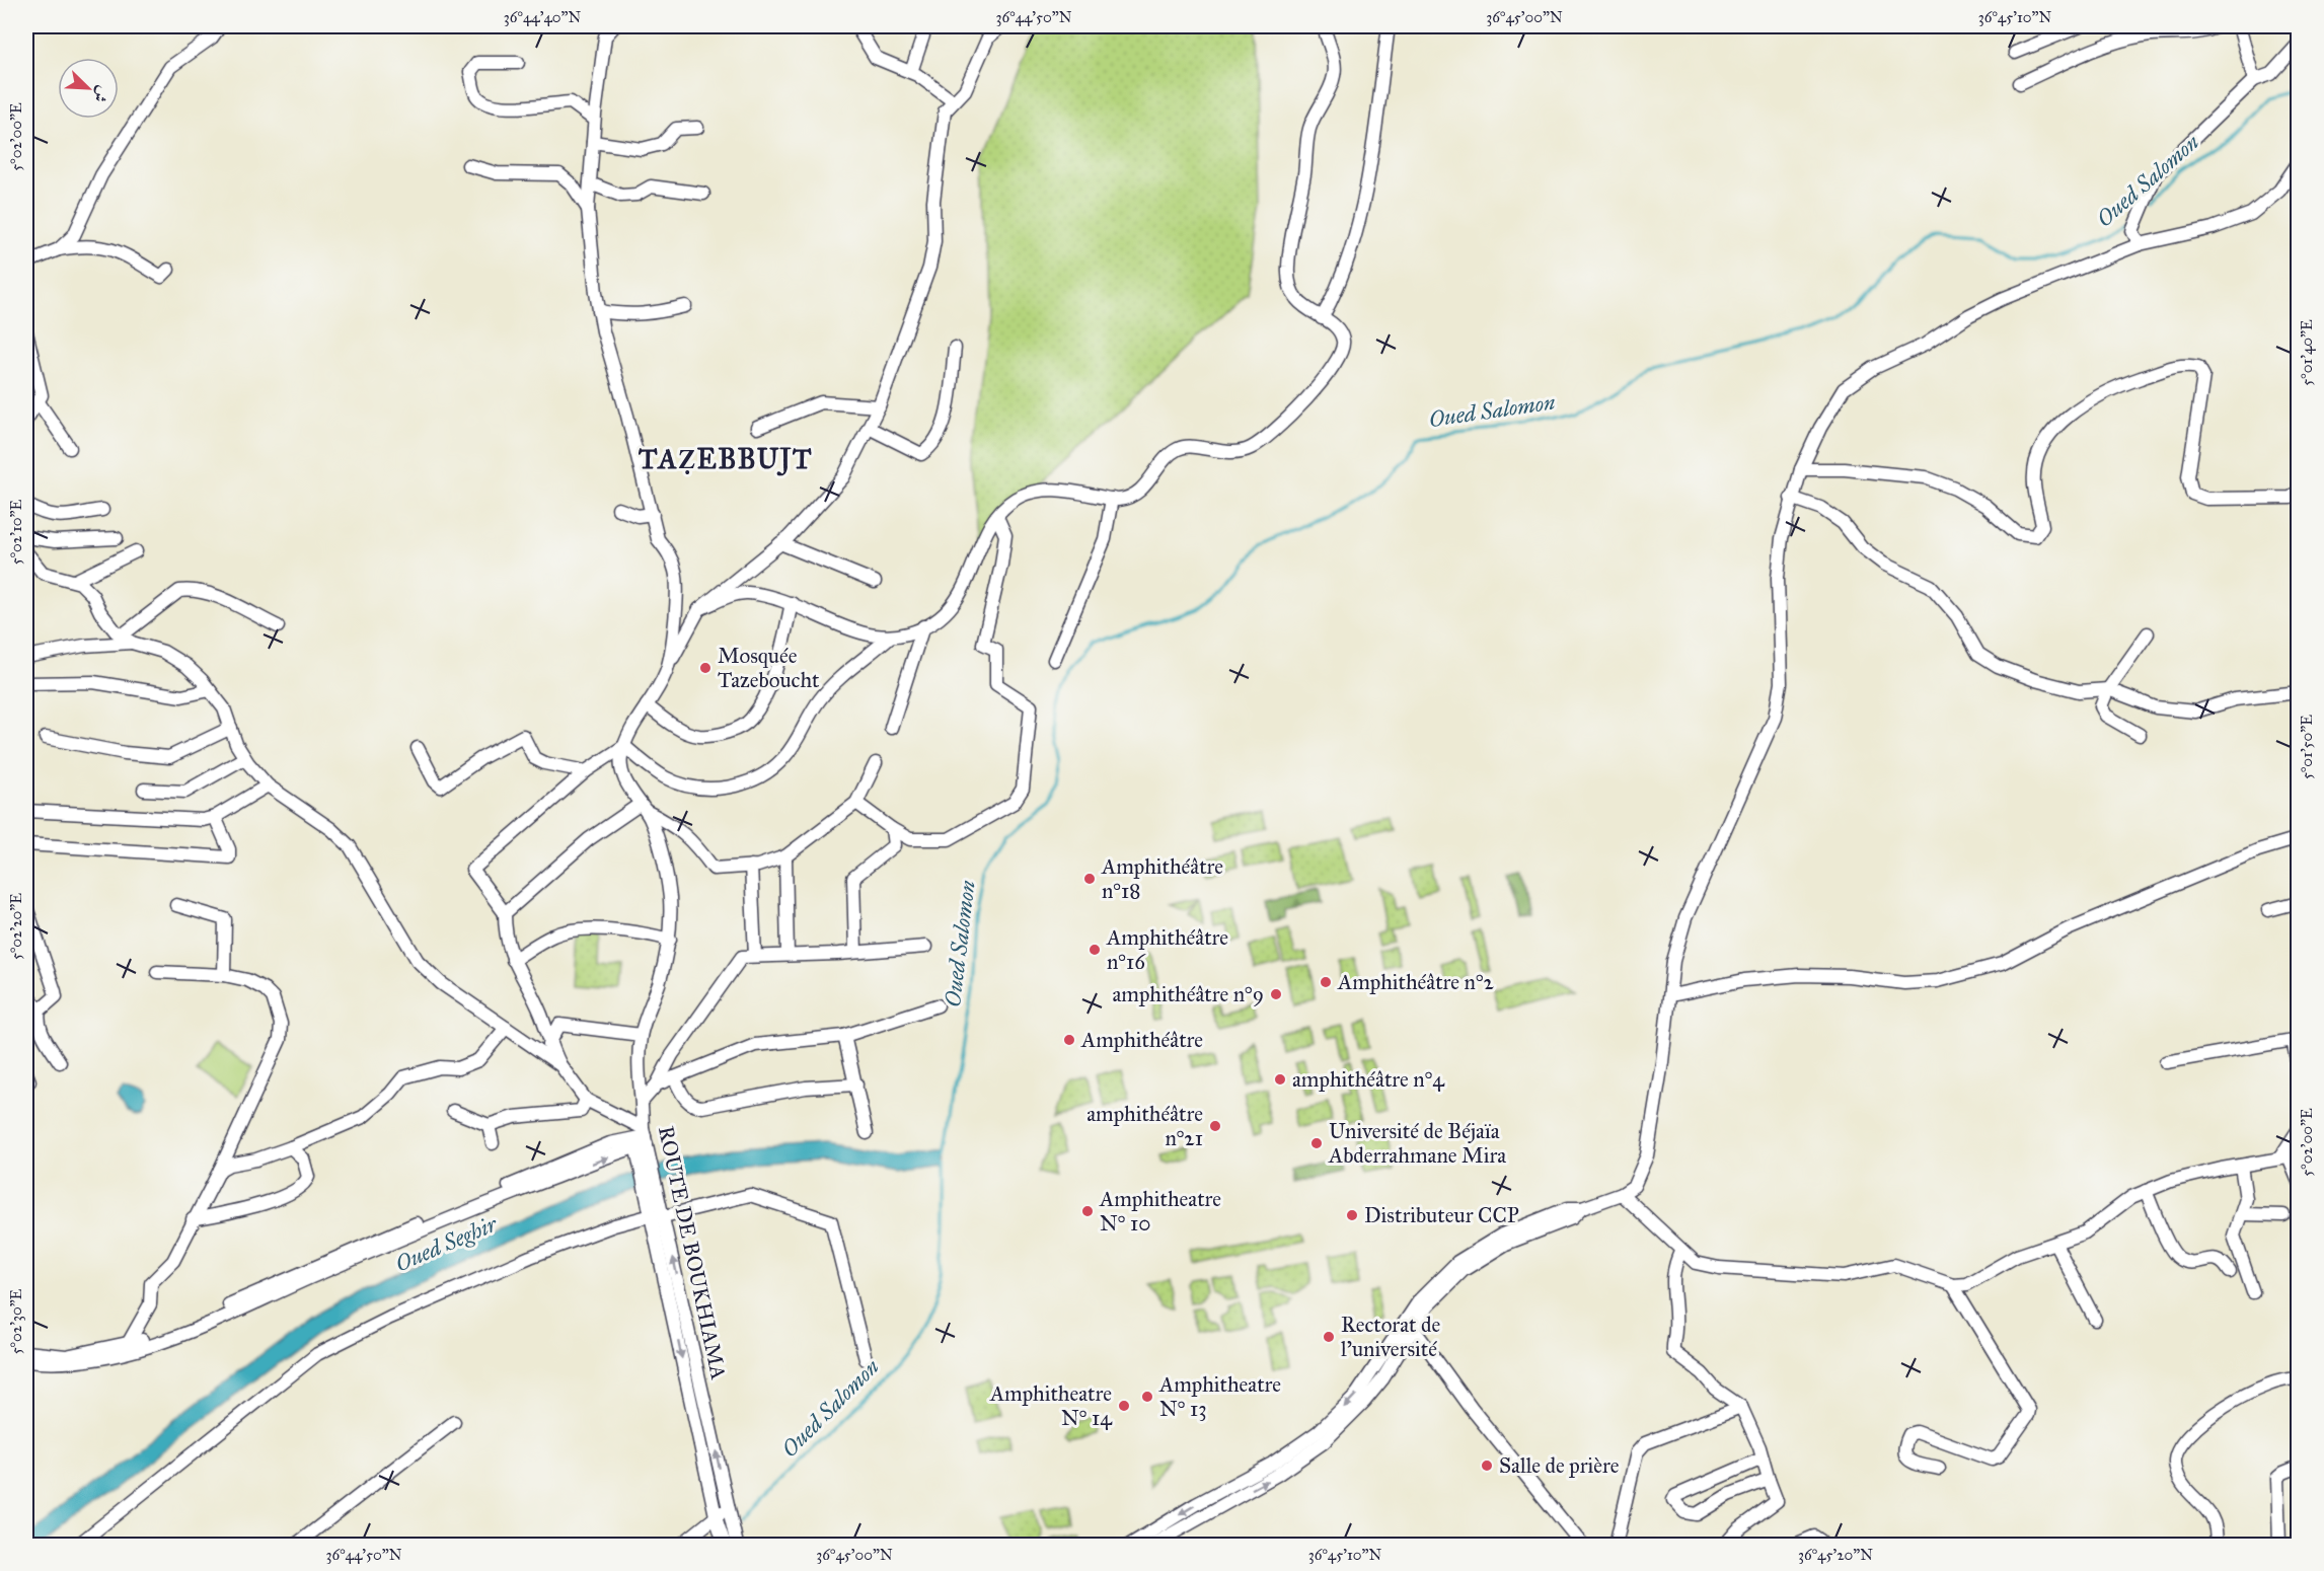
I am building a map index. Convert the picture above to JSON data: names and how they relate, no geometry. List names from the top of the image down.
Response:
{
  "streets": {
    "street": ["ROUTE DE BOUKHIAMA"]
  },
  "districts": ["TAẒEBBUJT"],
  "water": ["Oued Salomon", "Oued Seghir"],
  "places": [
    "Mosquée Tazeboucht",
    "Amphithéâtre n°18",
    "Amphithéâtre n°16",
    "Amphithéâtre n°2",
    "amphithéâtre n°9",
    "Amphithéâtre",
    "amphithéâtre n°4",
    "amphithéâtre n°21",
    "Université de Béjaïa Abderrahmane Mira",
    "Amphitheatre N° 10",
    "Distributeur CCP",
    "Rectorat de l'université",
    "Amphitheatre N° 13",
    "Amphitheatre N° 14",
    "Salle de prière"
  ],
  "north": "bottom right",
  "coordinates": [
    "36°44'40\"N",
    "36°44'50\"N",
    "36°45'00\"N",
    "36°45'10\"N",
    "5°02'00\"E",
    "5°01'40\"E",
    "5°02'10\"E",
    "5°01'50\"E",
    "5°02'20\"E",
    "5°02'30\"E",
    "36°45'20\"N"
  ]
}
